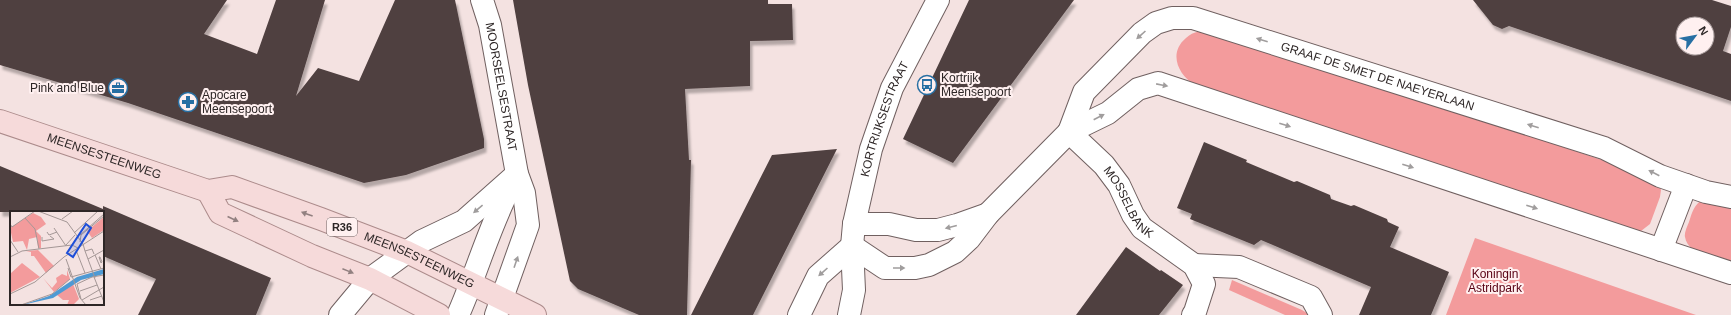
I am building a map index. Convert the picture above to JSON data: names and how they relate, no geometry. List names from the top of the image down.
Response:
{
  "streets": {
    "main road": ["MEENSESTEENWEG", "R36"],
    "street": [
      "GRAAF DE SMET DE NAEYERLAAN",
      "MOORSEELSESTRAAT",
      "KORTRIJKSESTRAAT",
      "MOSSELBANK"
    ]
  },
  "crossings": [
    ["GRAAF DE SMET DE NAEYERLAAN", "KORTRIJKSESTRAAT"],
    ["GRAAF DE SMET DE NAEYERLAAN", "MOSSELBANK"],
    ["MOORSEELSESTRAAT", "MEENSESTEENWEG"]
  ],
  "parks": ["Koningin Astridpark"],
  "places": {
    "bus stop": ["Kortrijk Meensepoort"],
    "office": ["Pink and Blue"],
    "pharmacy": ["Apocare Meensepoort"]
  },
  "north": "top right"
}
